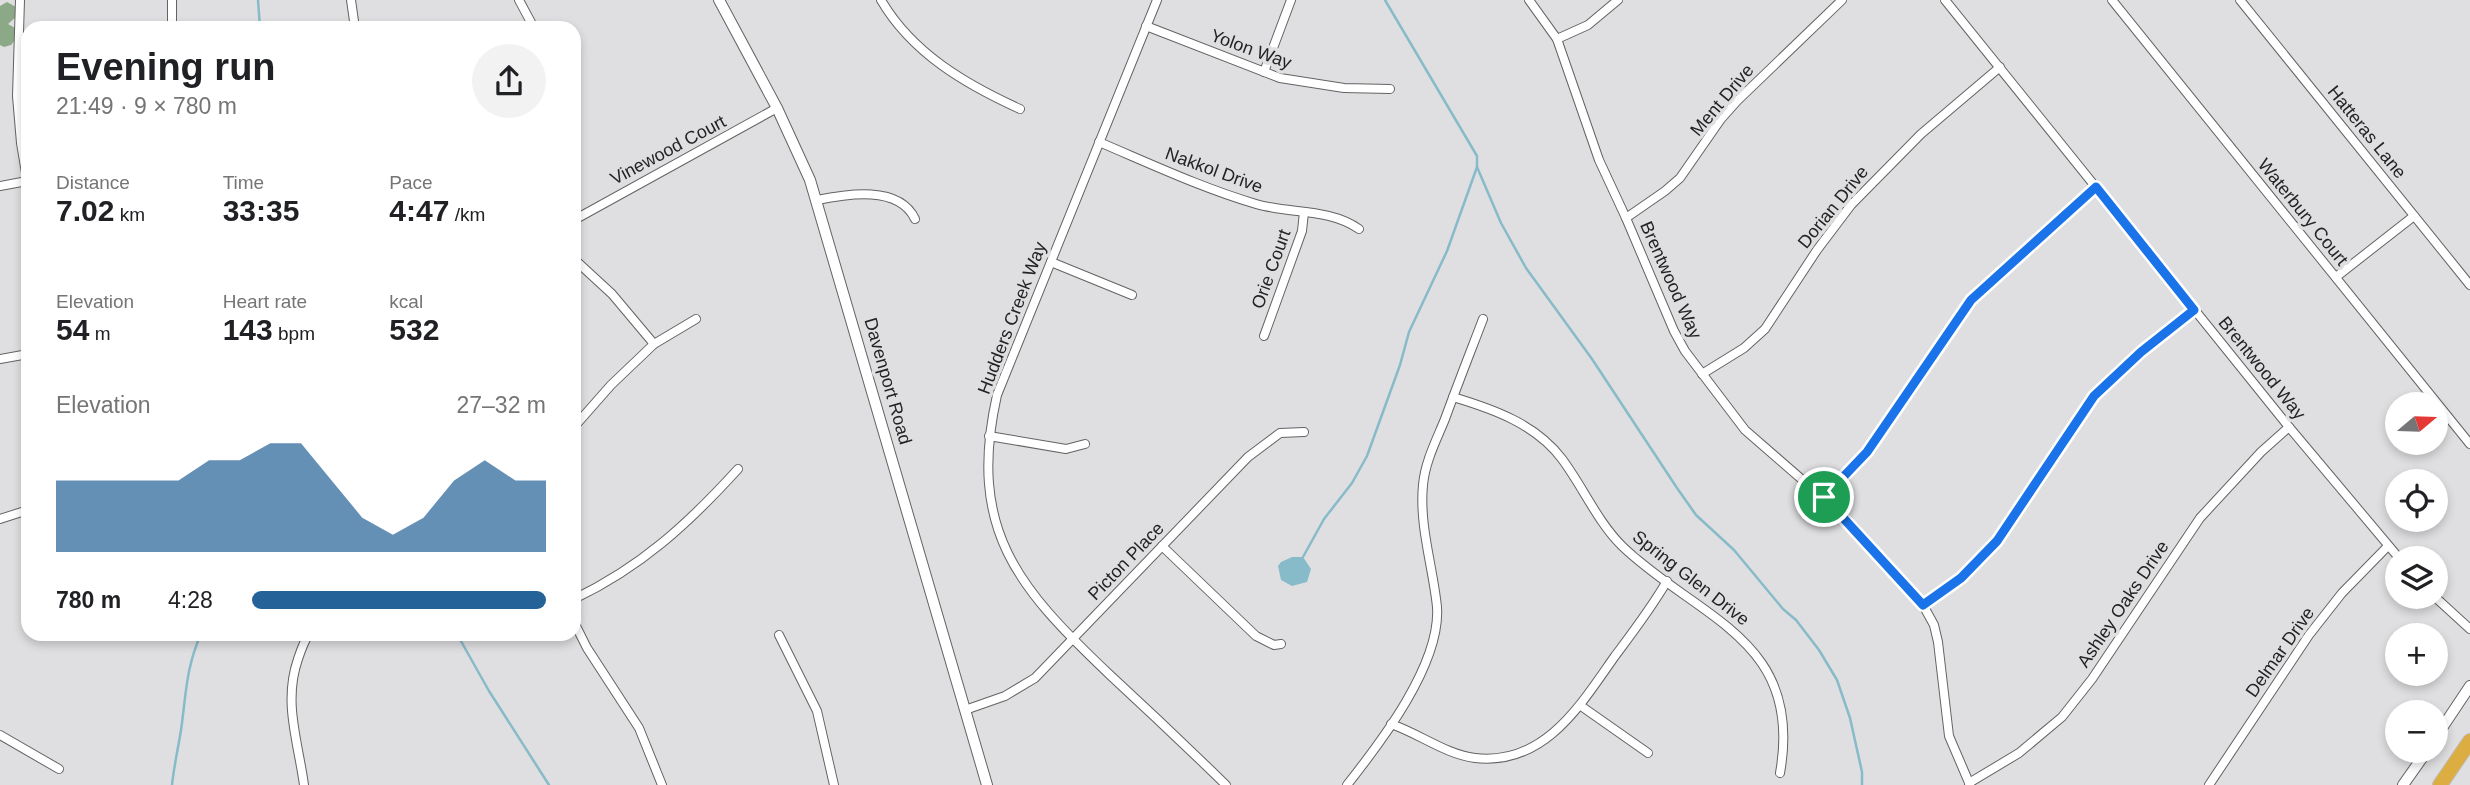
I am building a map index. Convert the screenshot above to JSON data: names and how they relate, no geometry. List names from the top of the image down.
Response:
{
  "streets": {
    "street": [
      "Yolon Way",
      "Ment Drive",
      "Hatteras Lane",
      "Vinewood Court",
      "Nakkol Drive",
      "Dorian Drive",
      "Waterbury Court",
      "Orie Court",
      "Brentwood Way",
      "Hudders Creek Way",
      "Davenport Road",
      "Picton Place",
      "Spring Glen Drive",
      "Ashley Oaks Drive",
      "Delmar Drive"
    ]
  },
  "crossings": [
    ["Yolon Way", "Hudders Creek Way"],
    ["Ment Drive", "Brentwood Way"],
    ["Vinewood Court", "Davenport Road"],
    ["Nakkol Drive", "Orie Court"],
    ["Nakkol Drive", "Hudders Creek Way"],
    ["Dorian Drive", "Brentwood Way"],
    ["Brentwood Way", "Ashley Oaks Drive"],
    ["Brentwood Way", "Delmar Drive"],
    ["Hudders Creek Way", "Picton Place"],
    ["Davenport Road", "Picton Place"]
  ],
  "north": "right",
  "page": {
    "heading": ["Evening run", "21:49 · 9 × 780 m"],
    "stats": [
      ["Distance", "7.02 km"],
      ["Time", "33:35"],
      ["Pace", "4:47 /km"],
      ["Elevation", "54 m"],
      ["Heart rate", "143 bpm"],
      ["kcal", "532"]
    ],
    "chart": ["Elevation", "27–32 m"],
    "map_buttons": ["+", "−"],
    "list": [
      {
        "name": "780 m",
        "note": "4:28"
      }
    ]
  }
}
